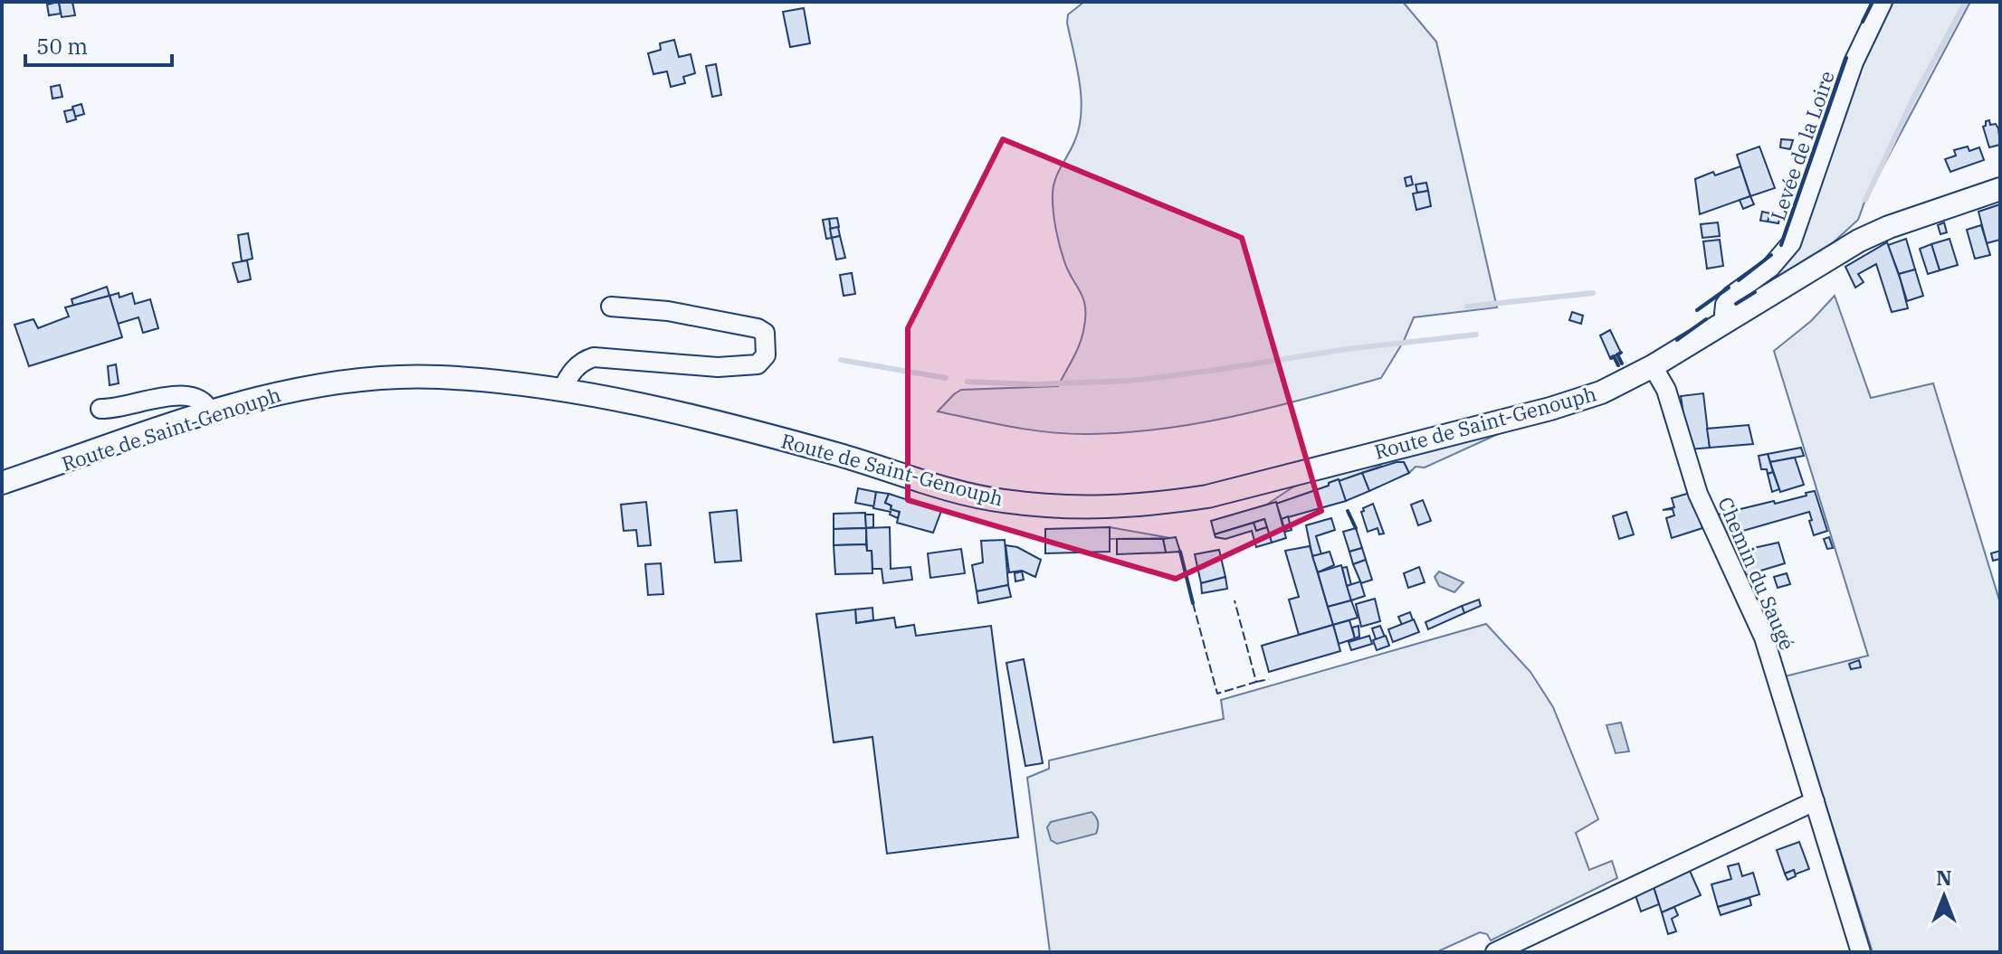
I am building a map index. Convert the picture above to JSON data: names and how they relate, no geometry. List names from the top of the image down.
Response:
{
  "streets": {
    "street": ["Levée de la Loire", "Route de Saint-Genouph", "Chemin du Saugé"]
  },
  "crossings": [
    ["Levée de la Loire", "Route de Saint-Genouph"],
    ["Route de Saint-Genouph", "Chemin du Saugé"]
  ],
  "scale_bar": "50 m",
  "north": "top"
}
